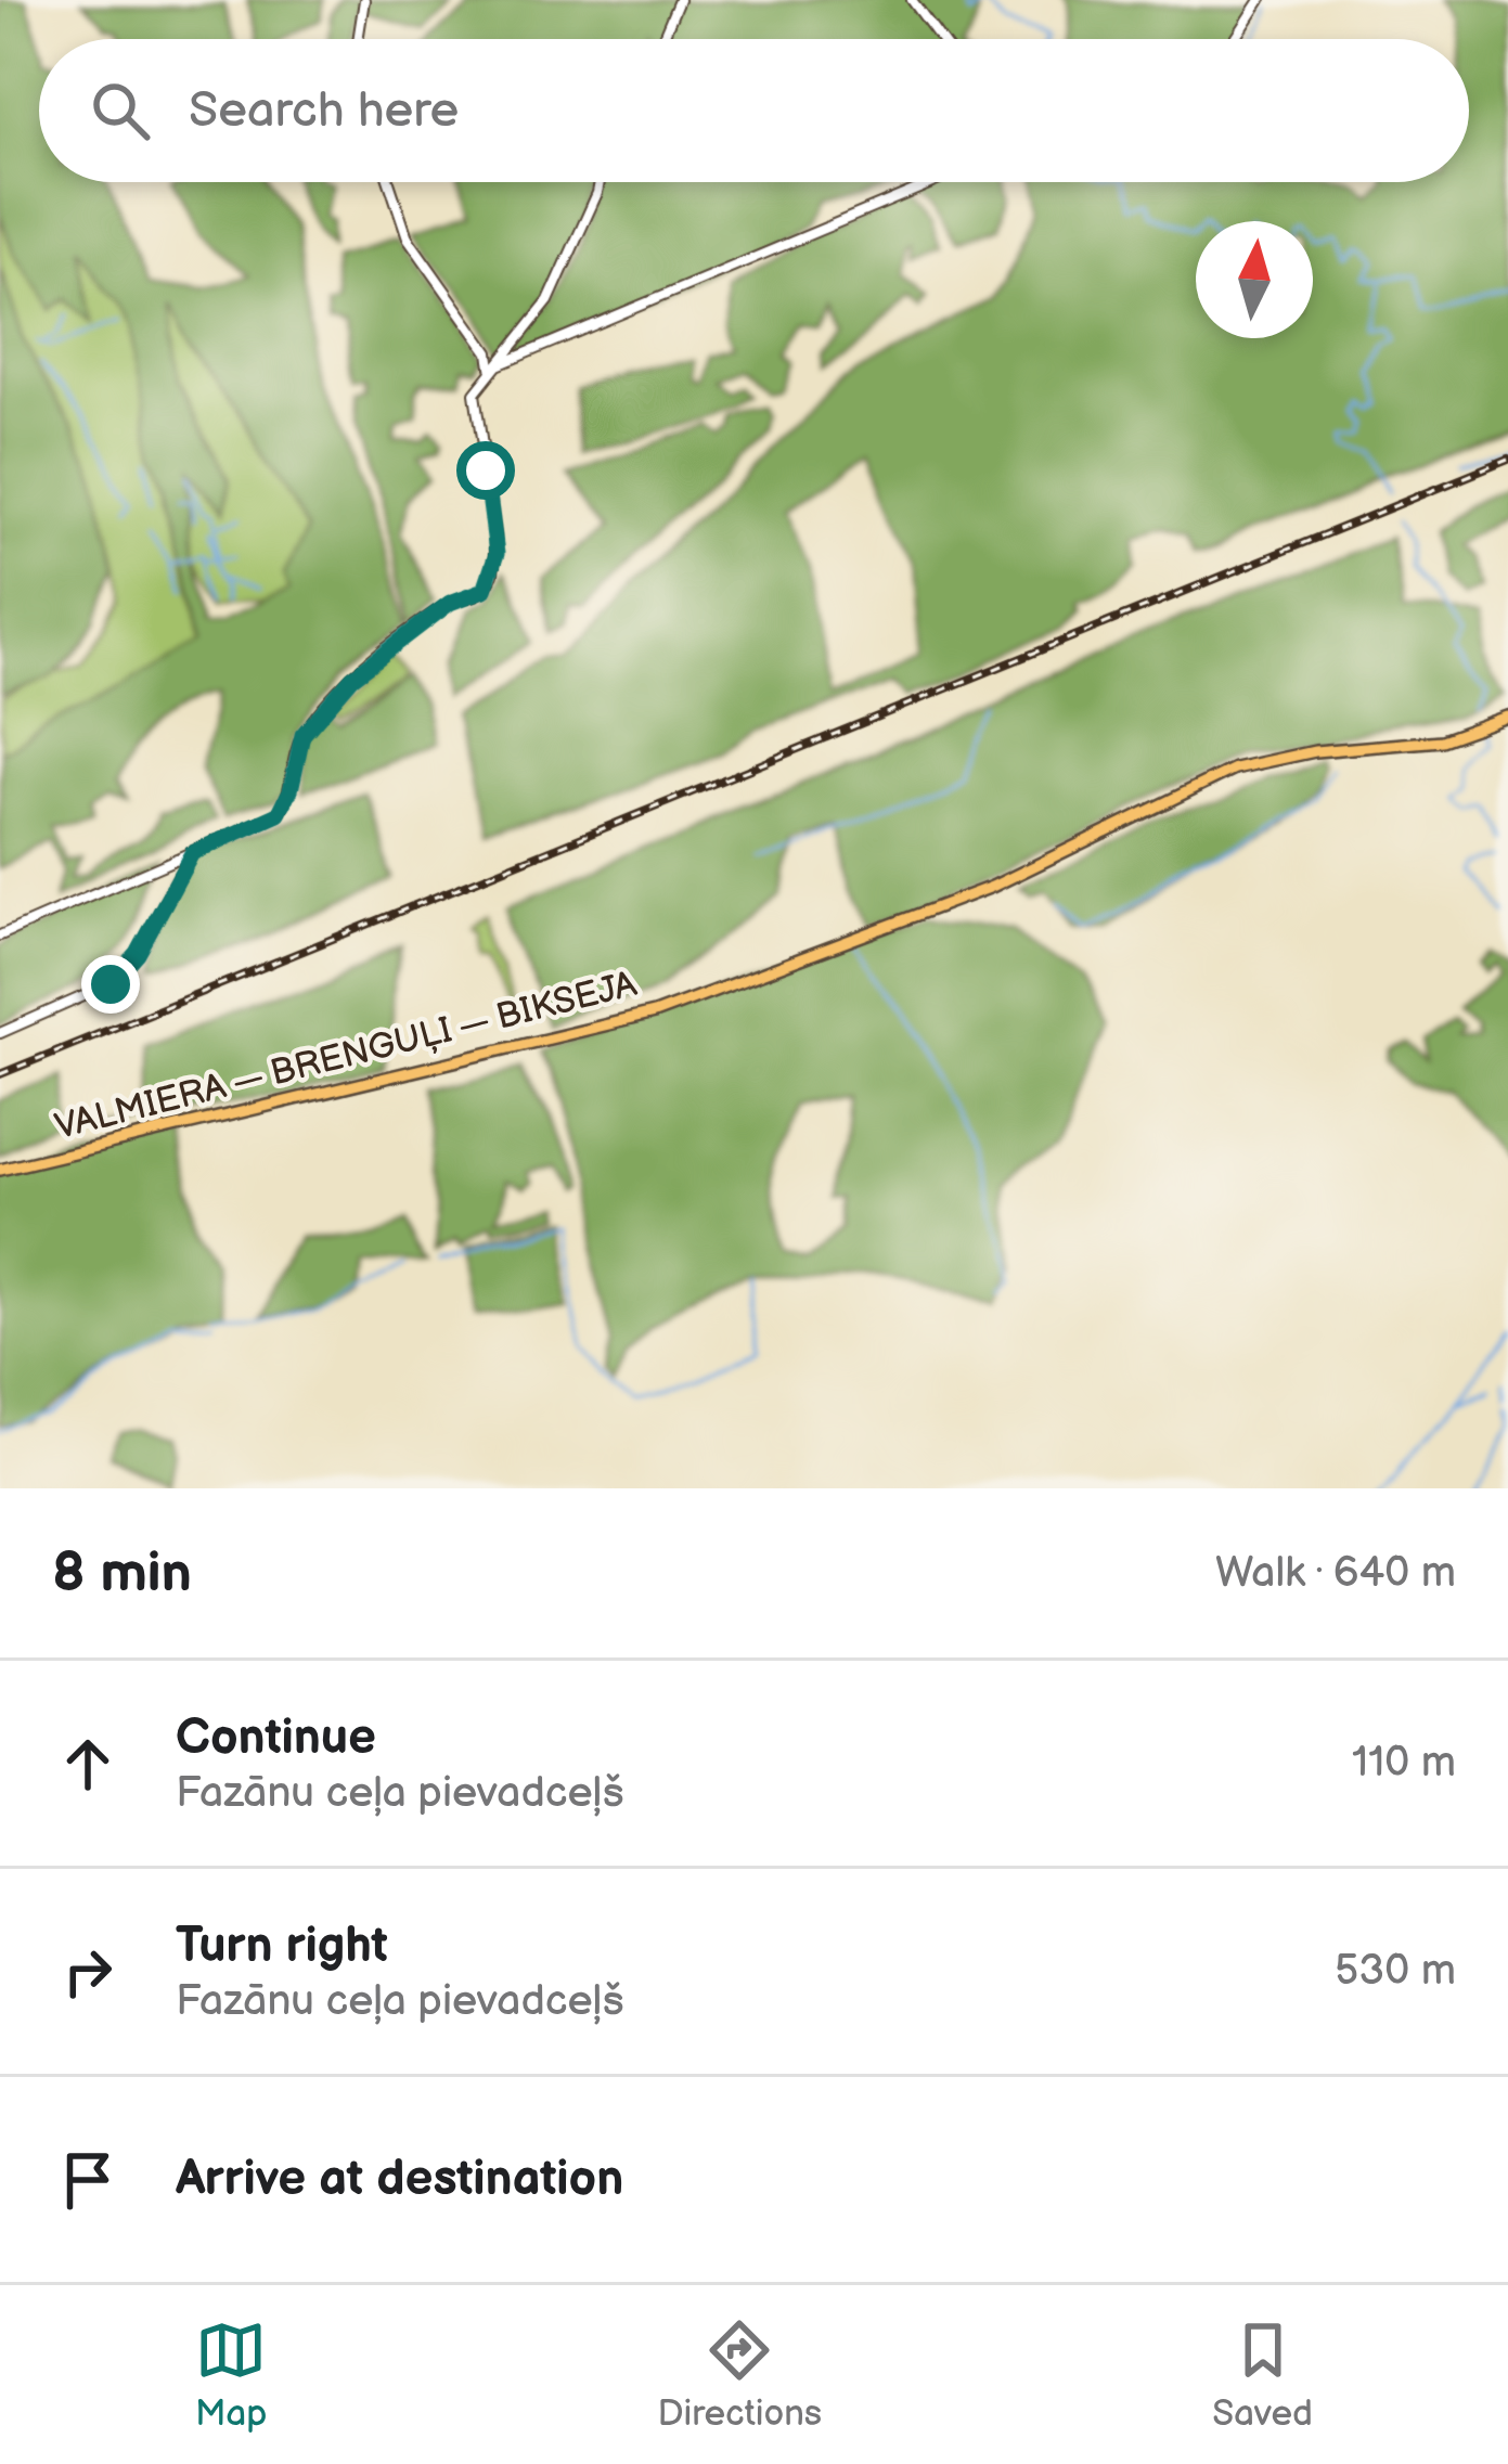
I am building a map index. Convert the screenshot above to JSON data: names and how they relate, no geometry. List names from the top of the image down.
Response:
{
  "streets": {
    "main road": ["VALMIERA — BRENGUĻI — BIKSEJA"]
  },
  "north": "top",
  "page": {
    "search": "Search here",
    "heading": ["8 min", "Walk · 640 m"],
    "list": [
      ["Continue", "Fazānu ceļa pievadceļš", "110 m"],
      ["Turn right", "Fazānu ceļa pievadceļš", "530 m"],
      "Arrive at destination"
    ],
    "nav": ["Map", "Directions", "Saved"]
  }
}
